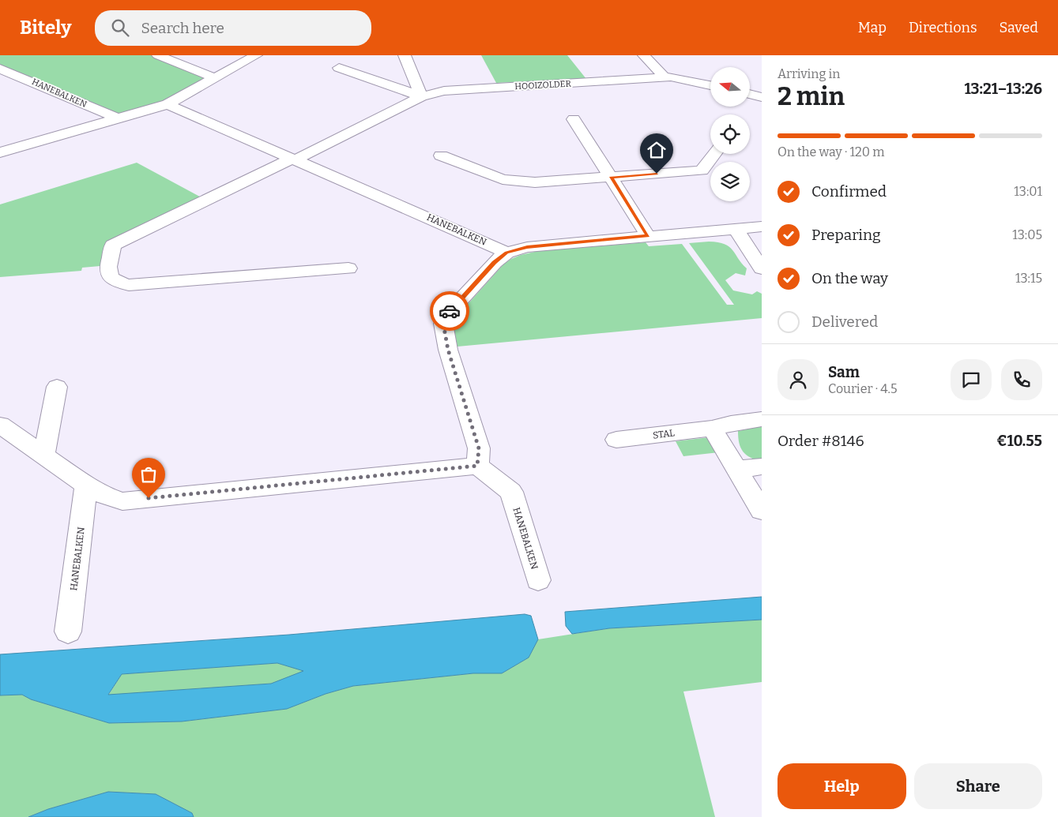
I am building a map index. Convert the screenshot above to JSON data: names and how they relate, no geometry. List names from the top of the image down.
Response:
{
  "streets": {
    "street": ["HOOIZOLDER", "HANEBALKEN", "STAL"]
  },
  "crossings": [
    ["HOOIZOLDER", "HANEBALKEN"]
  ],
  "north": "left",
  "page": {
    "header": "Bitely",
    "search": "Search here",
    "nav": ["Map", "Directions", "Saved"],
    "heading": ["2 min", "Arriving in", "13:21–13:26"],
    "panel": [
      "Sam",
      "Courier · 4.5",
      "Order #8146",
      "€10.55"
    ],
    "bar": "On the way · 120 m",
    "list": [
      ["Confirmed", "13:01"],
      ["Preparing", "13:05"],
      ["On the way", "13:15"],
      "Delivered"
    ],
    "buttons": ["Help", "Share"]
  }
}
